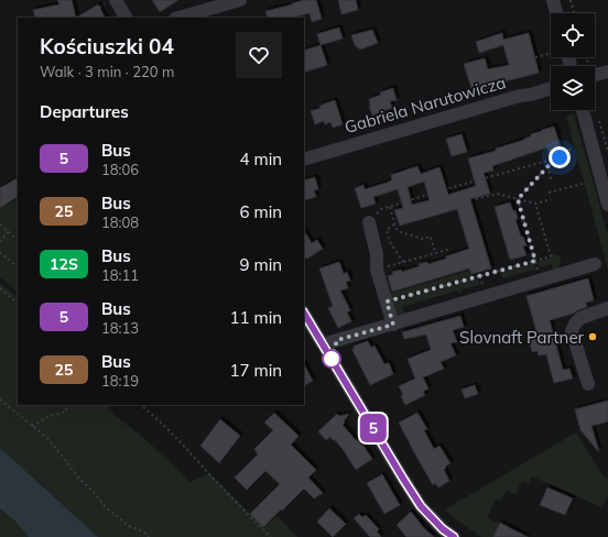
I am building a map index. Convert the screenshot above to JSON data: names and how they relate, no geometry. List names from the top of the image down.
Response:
{
  "streets": {
    "street": ["Gabriela Narutowicza"]
  },
  "places": ["Slovnaft Partner"],
  "lines": ["bus line 5"],
  "page": {
    "on_map": "5",
    "heading": [
      ["Kościuszki 04", "Walk · 3 min · 220 m"],
      "Departures"
    ],
    "list": [
      {
        "mark": "5",
        "name": "Bus",
        "note": "18:06",
        "value": "4 min"
      },
      {
        "mark": "25",
        "name": "Bus",
        "note": "18:08",
        "value": "6 min"
      },
      {
        "mark": "12S",
        "name": "Bus",
        "note": "18:11",
        "value": "9 min"
      },
      {
        "mark": "5",
        "name": "Bus",
        "note": "18:13",
        "value": "11 min"
      },
      {
        "mark": "25",
        "name": "Bus",
        "note": "18:19",
        "value": "17 min"
      }
    ]
  }
}
